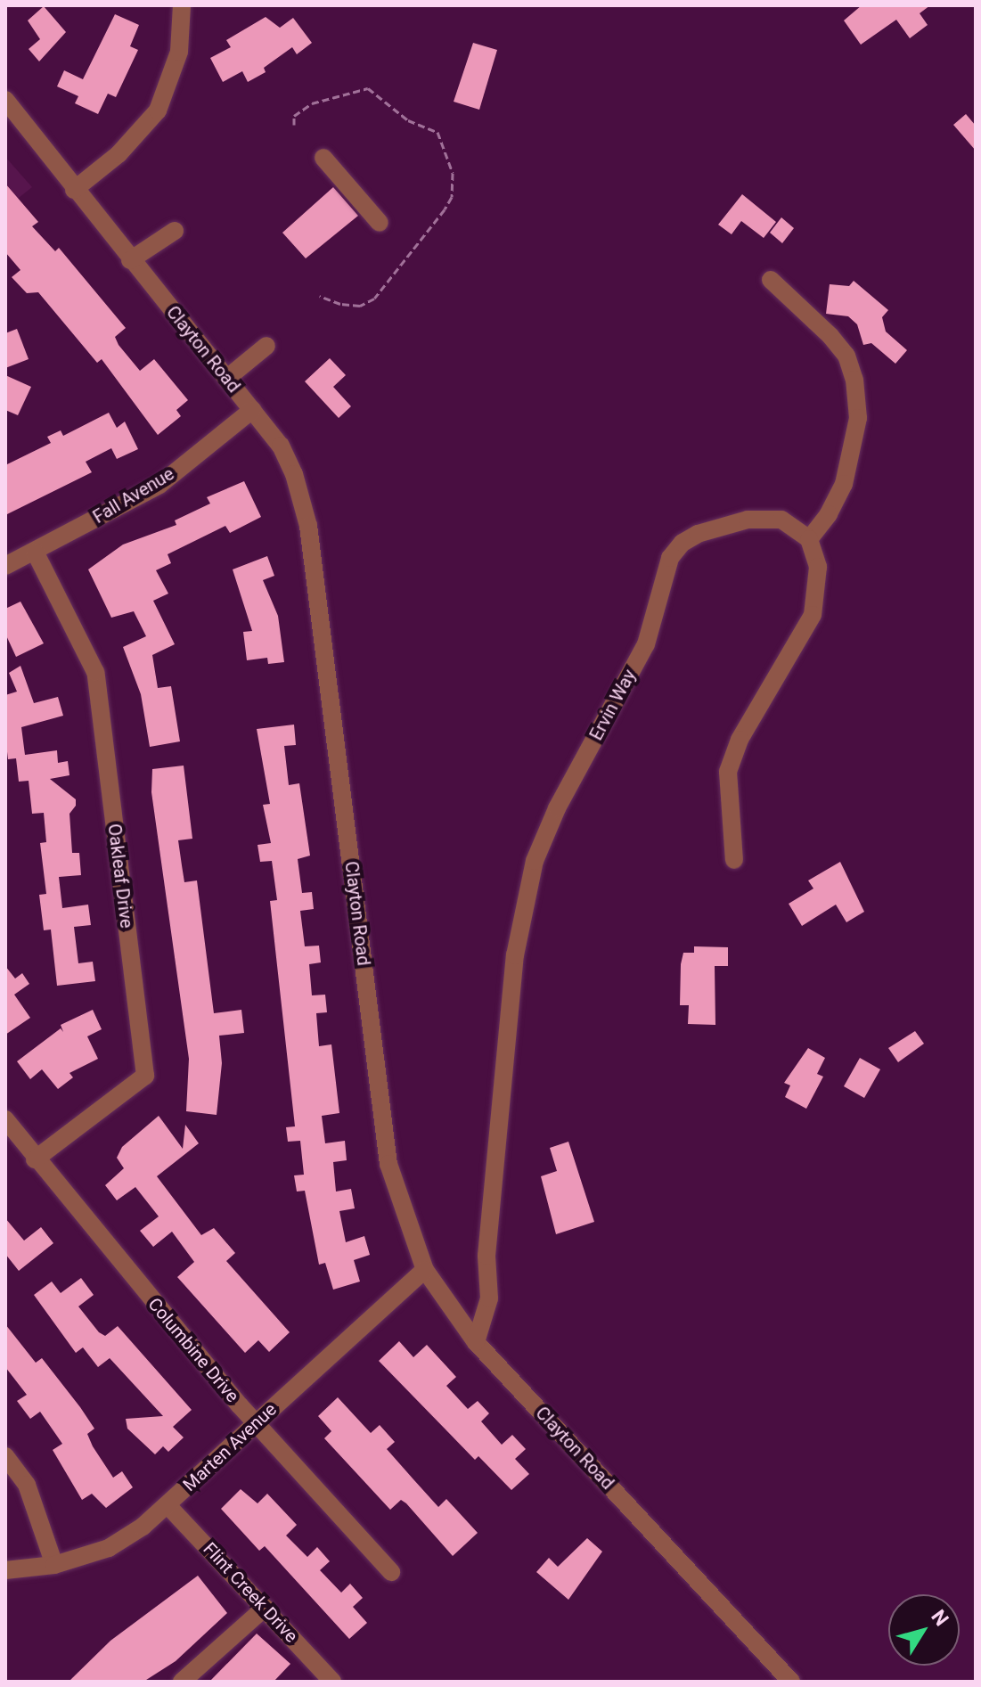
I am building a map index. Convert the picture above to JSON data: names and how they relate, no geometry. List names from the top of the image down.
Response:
{
  "streets": {
    "street": [
      "Clayton Road",
      "Fall Avenue",
      "Ervin Way",
      "Oakleaf Drive",
      "Columbine Drive",
      "Marten Avenue",
      "Flint Creek Drive"
    ]
  },
  "crossings": [
    ["Clayton Road", "Fall Avenue"],
    ["Clayton Road", "Ervin Way"],
    ["Clayton Road", "Marten Avenue"],
    ["Fall Avenue", "Oakleaf Drive"],
    ["Oakleaf Drive", "Columbine Drive"],
    ["Columbine Drive", "Marten Avenue"],
    ["Marten Avenue", "Flint Creek Drive"]
  ],
  "north": "top right"
}
